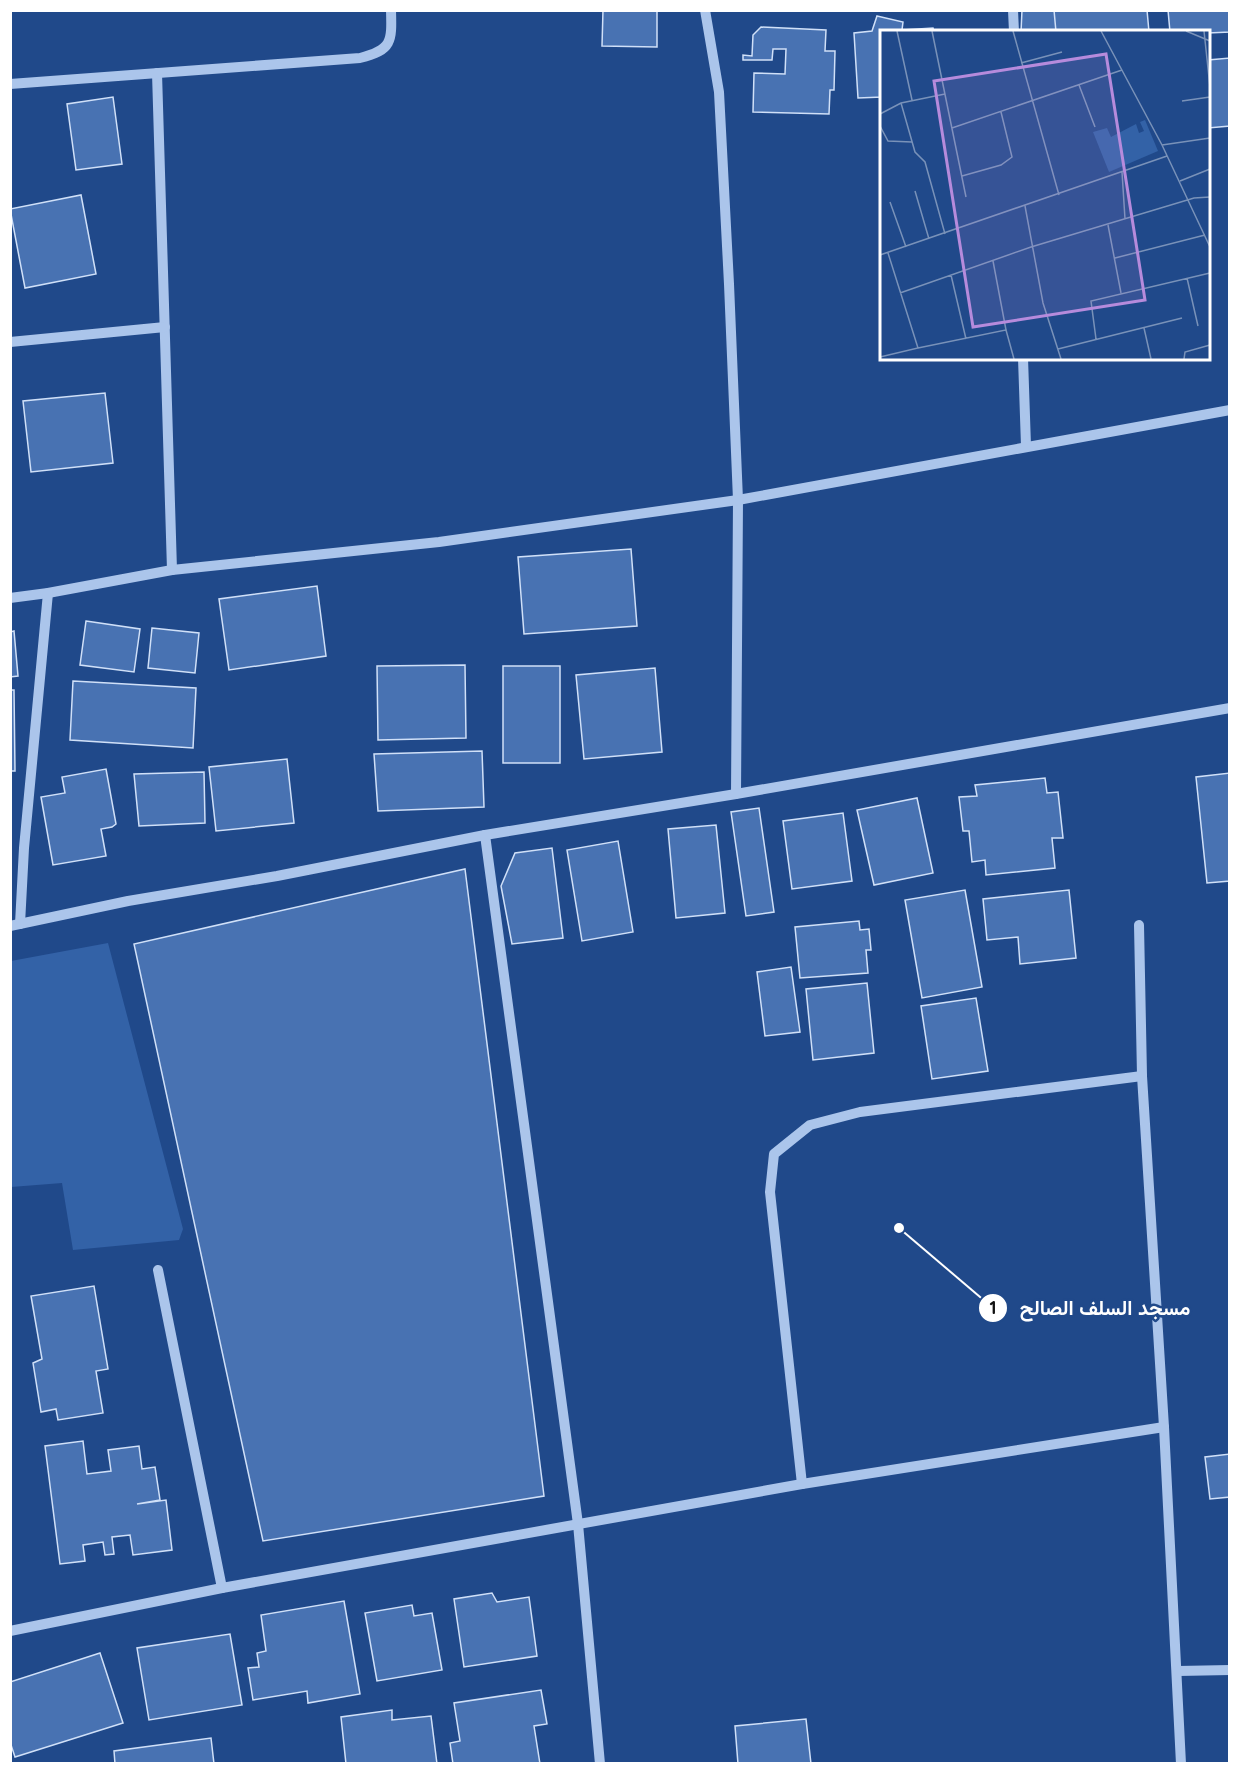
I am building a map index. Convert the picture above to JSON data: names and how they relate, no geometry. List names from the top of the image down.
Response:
{
  "places": ["مسجد السلف الصالح"]
}
